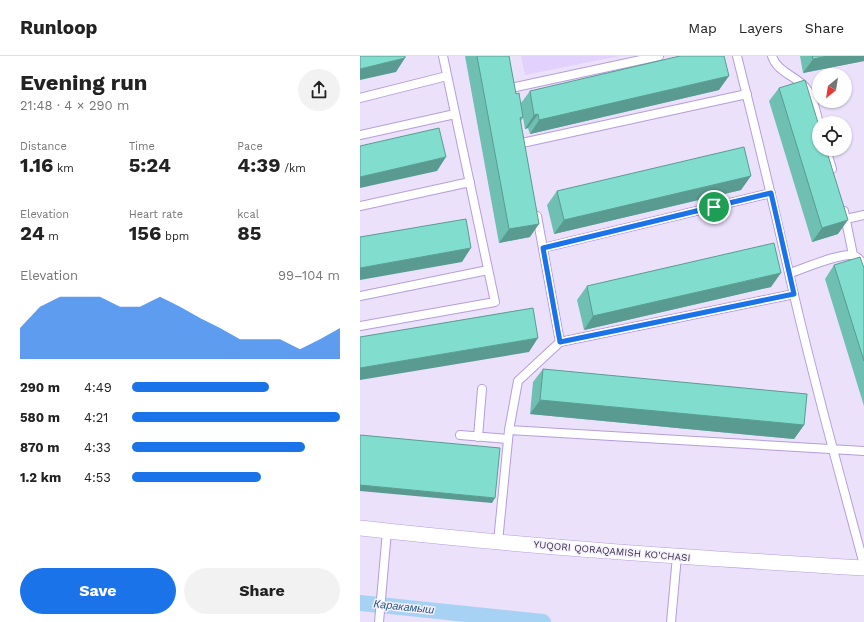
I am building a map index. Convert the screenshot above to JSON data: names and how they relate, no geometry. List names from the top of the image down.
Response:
{
  "streets": {
    "street": ["YUQORI QORAQAMISH KO'CHASI"]
  },
  "water": ["Каракамыш"],
  "north": "bottom left",
  "page": {
    "header": "Runloop",
    "nav": ["Map", "Layers", "Share"],
    "heading": ["Evening run", "21:48 · 4 × 290 m"],
    "stats": [
      ["Distance", "1.16 km"],
      ["Time", "5:24"],
      ["Pace", "4:39 /km"],
      ["Elevation", "24 m"],
      ["Heart rate", "156 bpm"],
      ["kcal", "85"]
    ],
    "chart": ["Elevation", "99–104 m"],
    "list": [
      {
        "name": "290 m",
        "note": "4:49"
      },
      {
        "name": "580 m",
        "note": "4:21"
      },
      {
        "name": "870 m",
        "note": "4:33"
      },
      {
        "name": "1.2 km",
        "note": "4:53"
      }
    ],
    "buttons": ["Save", "Share"]
  }
}
